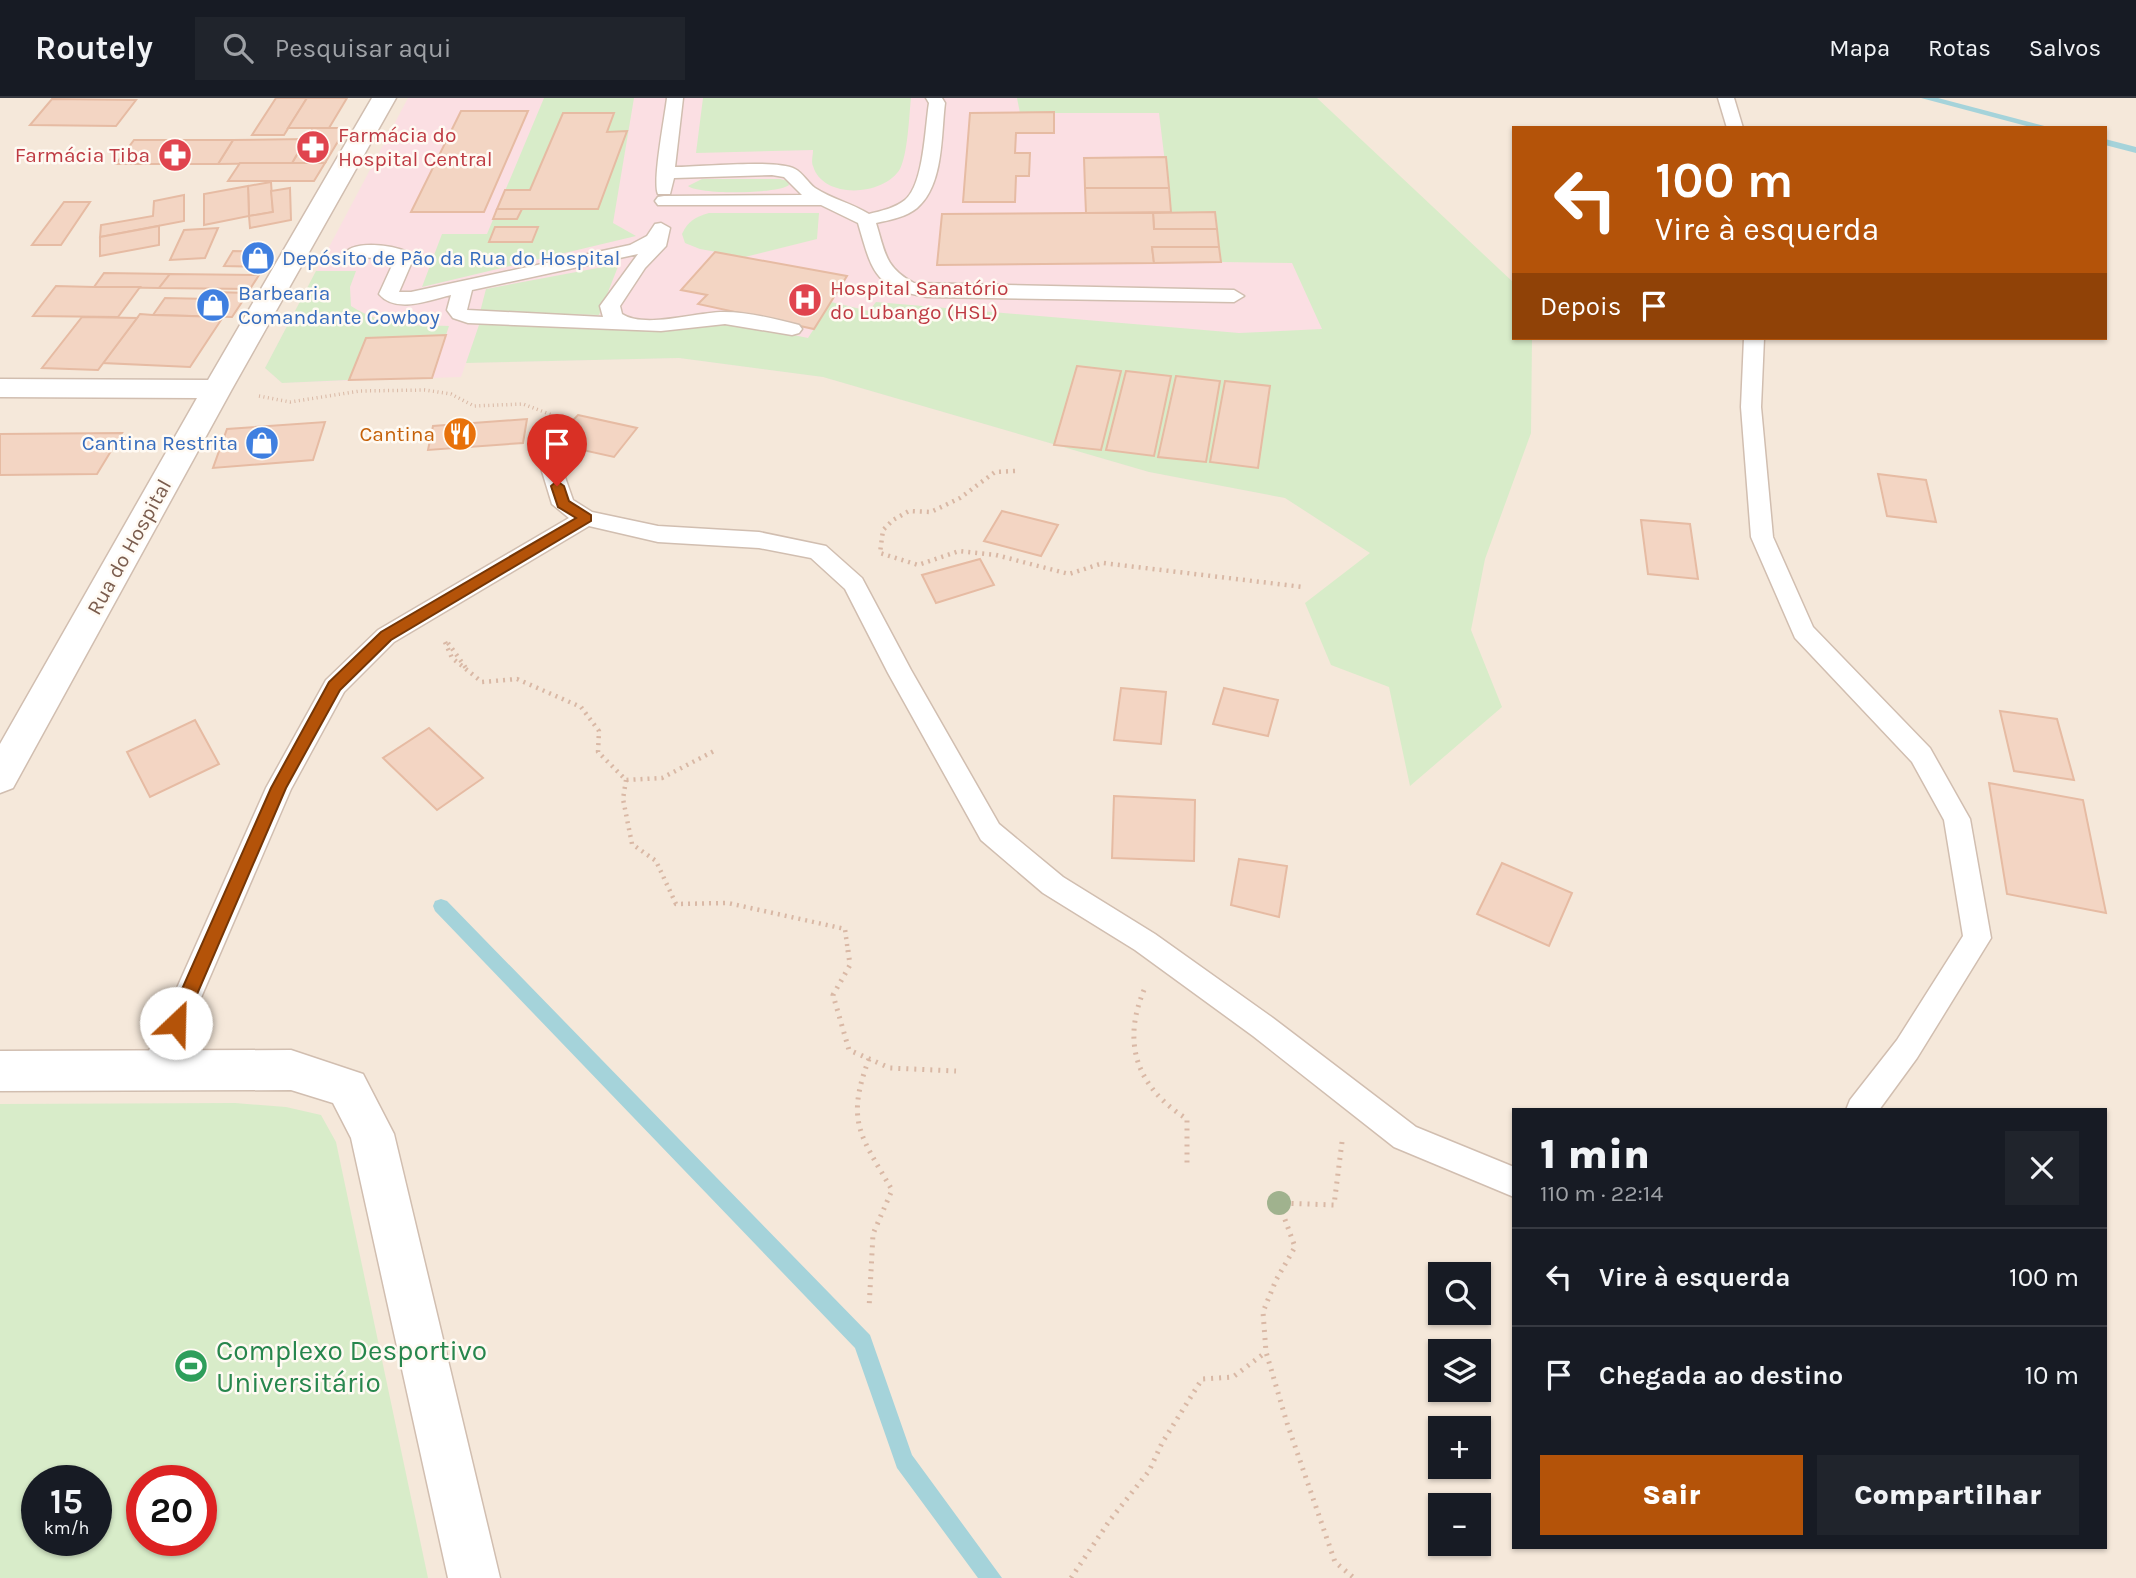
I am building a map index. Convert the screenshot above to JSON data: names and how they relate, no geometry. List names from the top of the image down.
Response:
{
  "streets": {
    "street": ["Rua do Hospital"]
  },
  "places": {
    "pharmacy": ["Farmácia do Hospital Central", "Farmácia Tiba"],
    "shop": ["Depósito de Pão da Rua do Hospital", "Barbearia Comandante Cowboy", "Cantina Restrita"],
    "hospital": ["Hospital Sanatório do Lubango (HSL)"],
    "restaurant": ["Cantina"],
    "sports": ["Complexo Desportivo Universitário"]
  },
  "page": {
    "header": "Routely",
    "search": "Pesquisar aqui",
    "nav": ["Mapa", "Rotas", "Salvos"],
    "turn": ["100 m", "Vire à esquerda"],
    "then": "Depois",
    "heading": ["1 min", "110 m · 22:14"],
    "list": [
      {
        "name": "Vire à esquerda",
        "value": "100 m"
      },
      {
        "name": "Chegada ao destino",
        "value": "10 m"
      }
    ],
    "map_buttons": ["+", "−"],
    "buttons": ["Sair", "Compartilhar"],
    "speed": "15 km/h",
    "limit": "20"
  }
}
